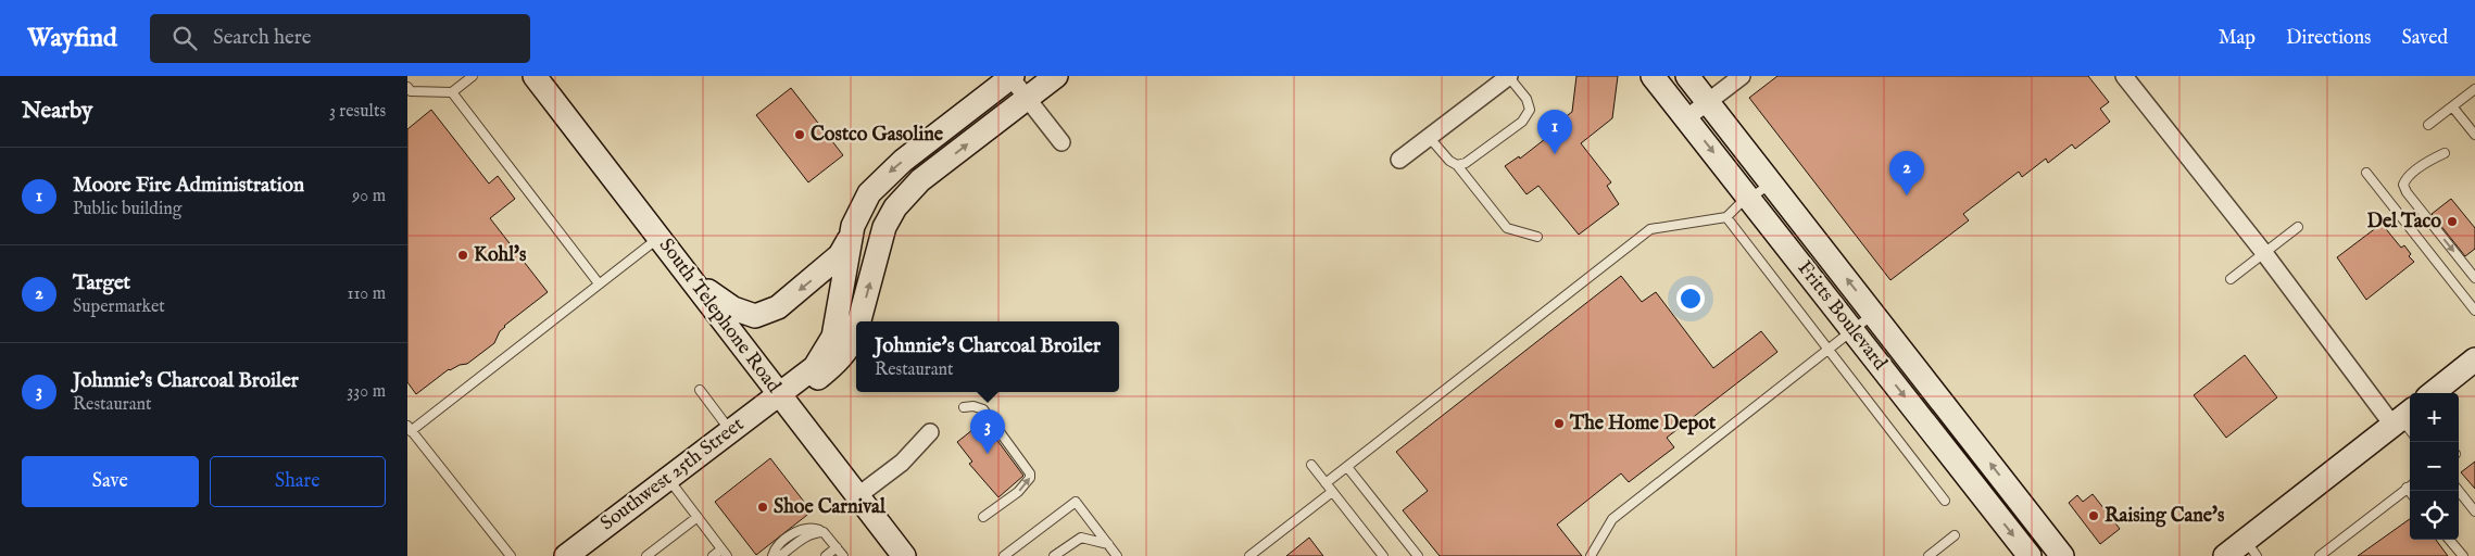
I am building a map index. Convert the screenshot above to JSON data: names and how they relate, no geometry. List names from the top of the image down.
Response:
{
  "streets": {
    "street": ["South Telephone Road", "Fritts Boulevard", "Southwest 25th Street"]
  },
  "crossings": [
    ["South Telephone Road", "Southwest 25th Street"]
  ],
  "places": [
    "Costco Gasoline",
    "Del Taco",
    "Kohl's",
    "The Home Depot",
    "Shoe Carnival",
    "Raising Cane's"
  ],
  "page": {
    "header": "Wayfind",
    "search": "Search here",
    "nav": ["Map", "Directions", "Saved"],
    "heading": ["Nearby", "3 results"],
    "pins": ["1", "2", "3"],
    "list": [
      {
        "mark": "1",
        "name": "Moore Fire Administration",
        "note": "Public building",
        "value": "90 m"
      },
      {
        "mark": "2",
        "name": "Target",
        "note": "Supermarket",
        "value": "110 m"
      },
      {
        "mark": "3",
        "name": "Johnnie's Charcoal Broiler",
        "note": "Restaurant",
        "value": "330 m"
      }
    ],
    "popup": ["Johnnie's Charcoal Broiler", "Restaurant"],
    "map_buttons": ["+", "−"],
    "buttons": ["Save", "Share"]
  }
}
